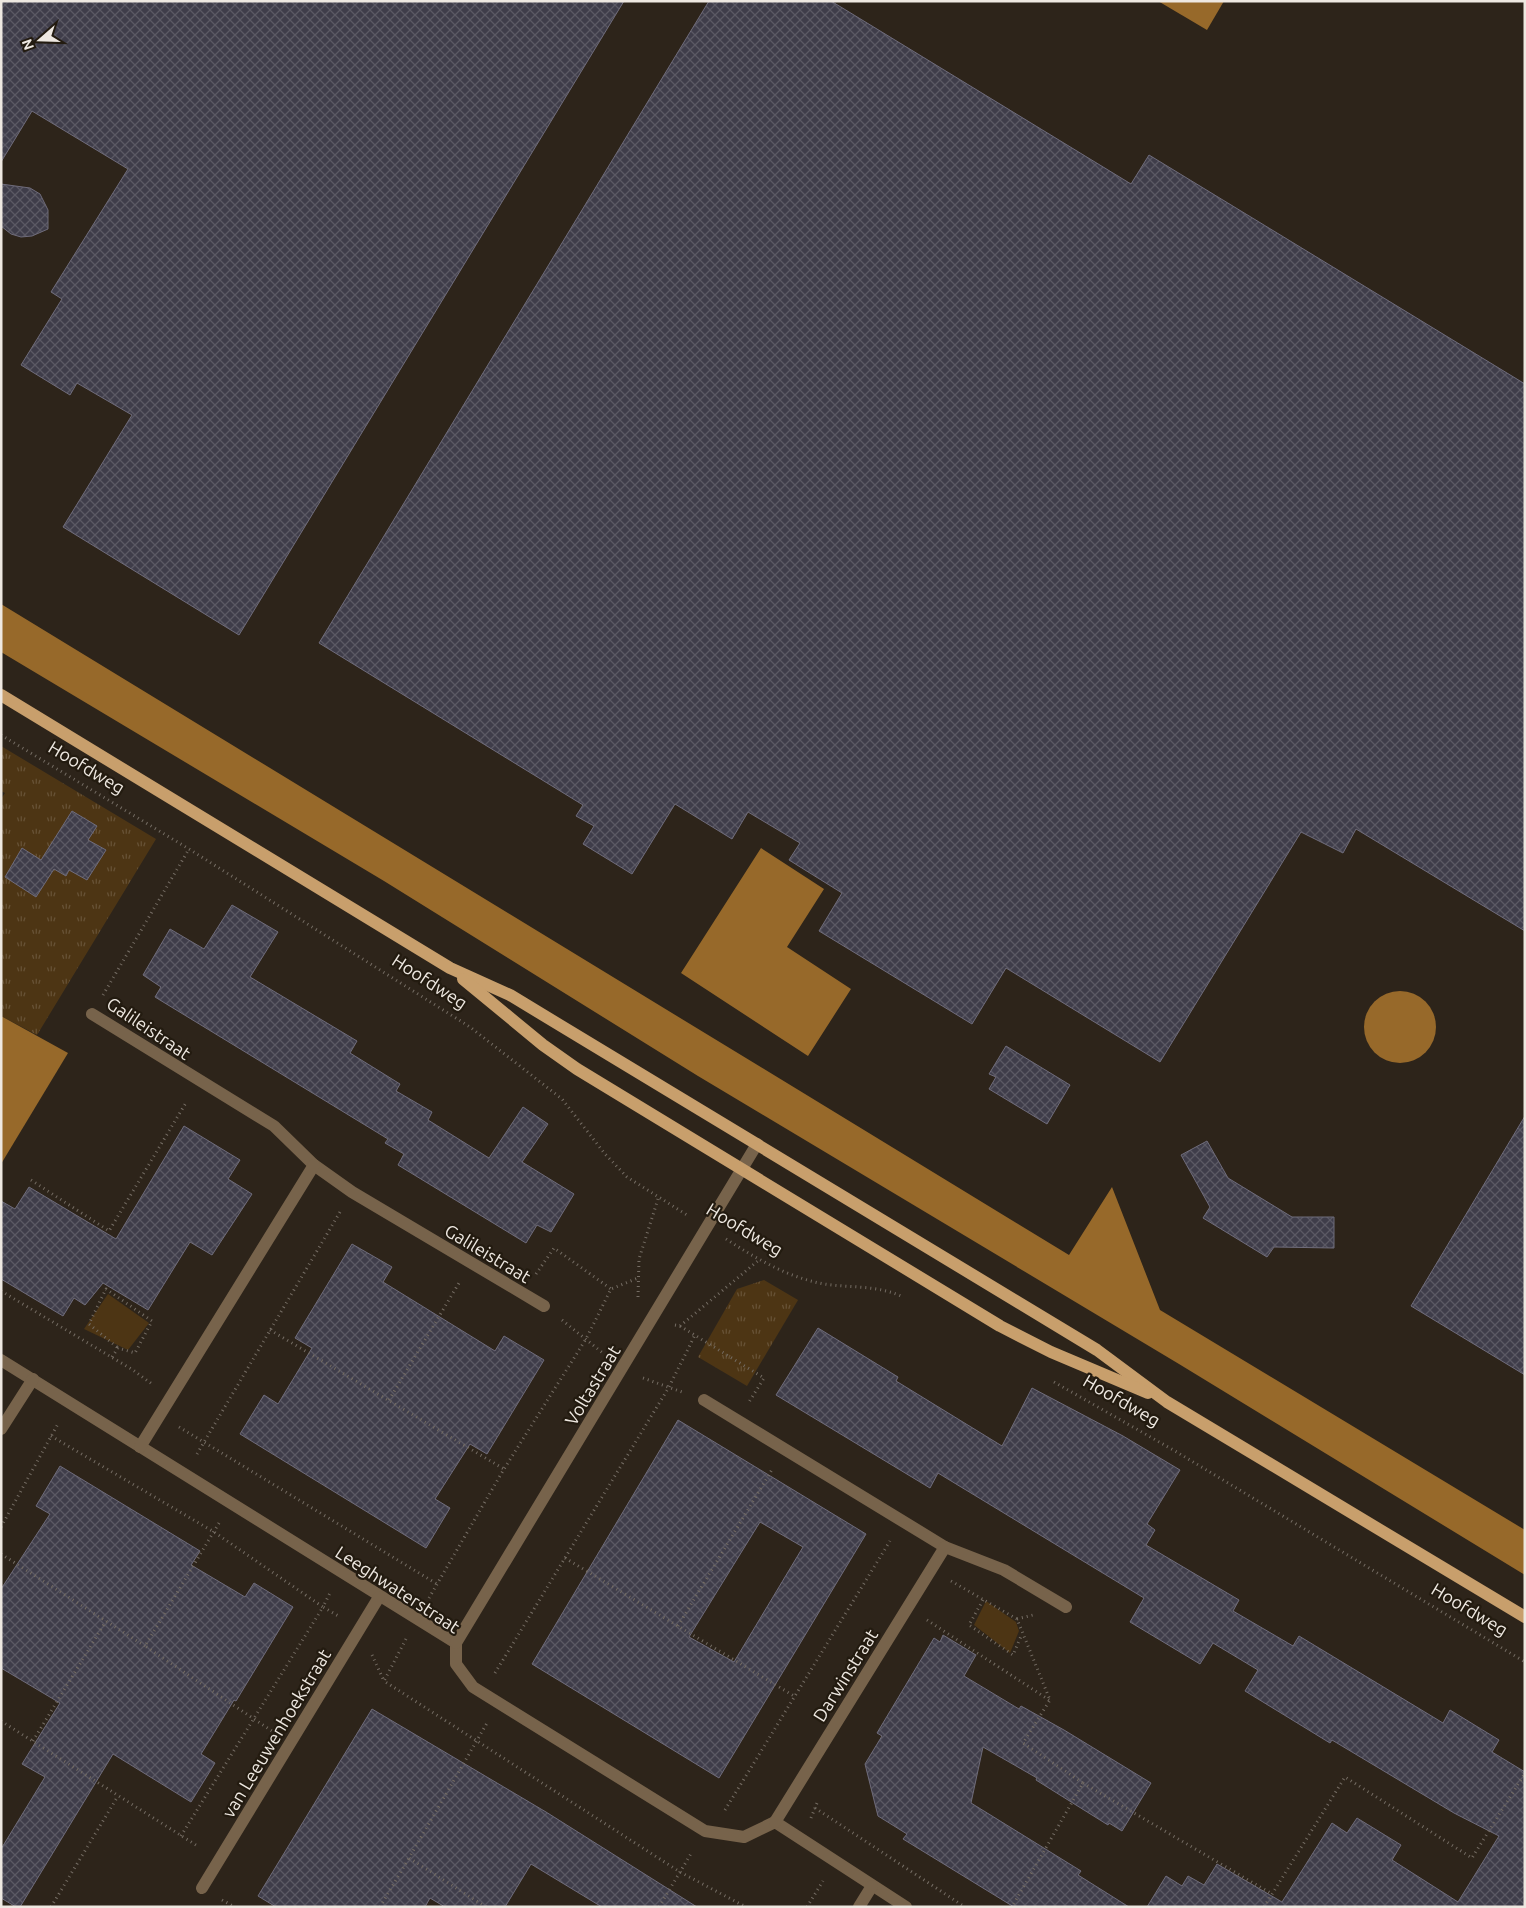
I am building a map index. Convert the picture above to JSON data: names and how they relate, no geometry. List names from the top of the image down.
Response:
{
  "streets": {
    "main road": ["Hoofdweg"],
    "street": [
      "Galileistraat",
      "Voltastraat",
      "Leeghwaterstraat",
      "Darwinstraat",
      "van Leeuwenhoekstraat"
    ]
  },
  "crossings": [
    ["Hoofdweg", "Galileistraat"],
    ["Hoofdweg", "Voltastraat"],
    ["Voltastraat", "Leeghwaterstraat"],
    ["Leeghwaterstraat", "Darwinstraat"],
    ["Leeghwaterstraat", "van Leeuwenhoekstraat"]
  ],
  "north": "left"
}
